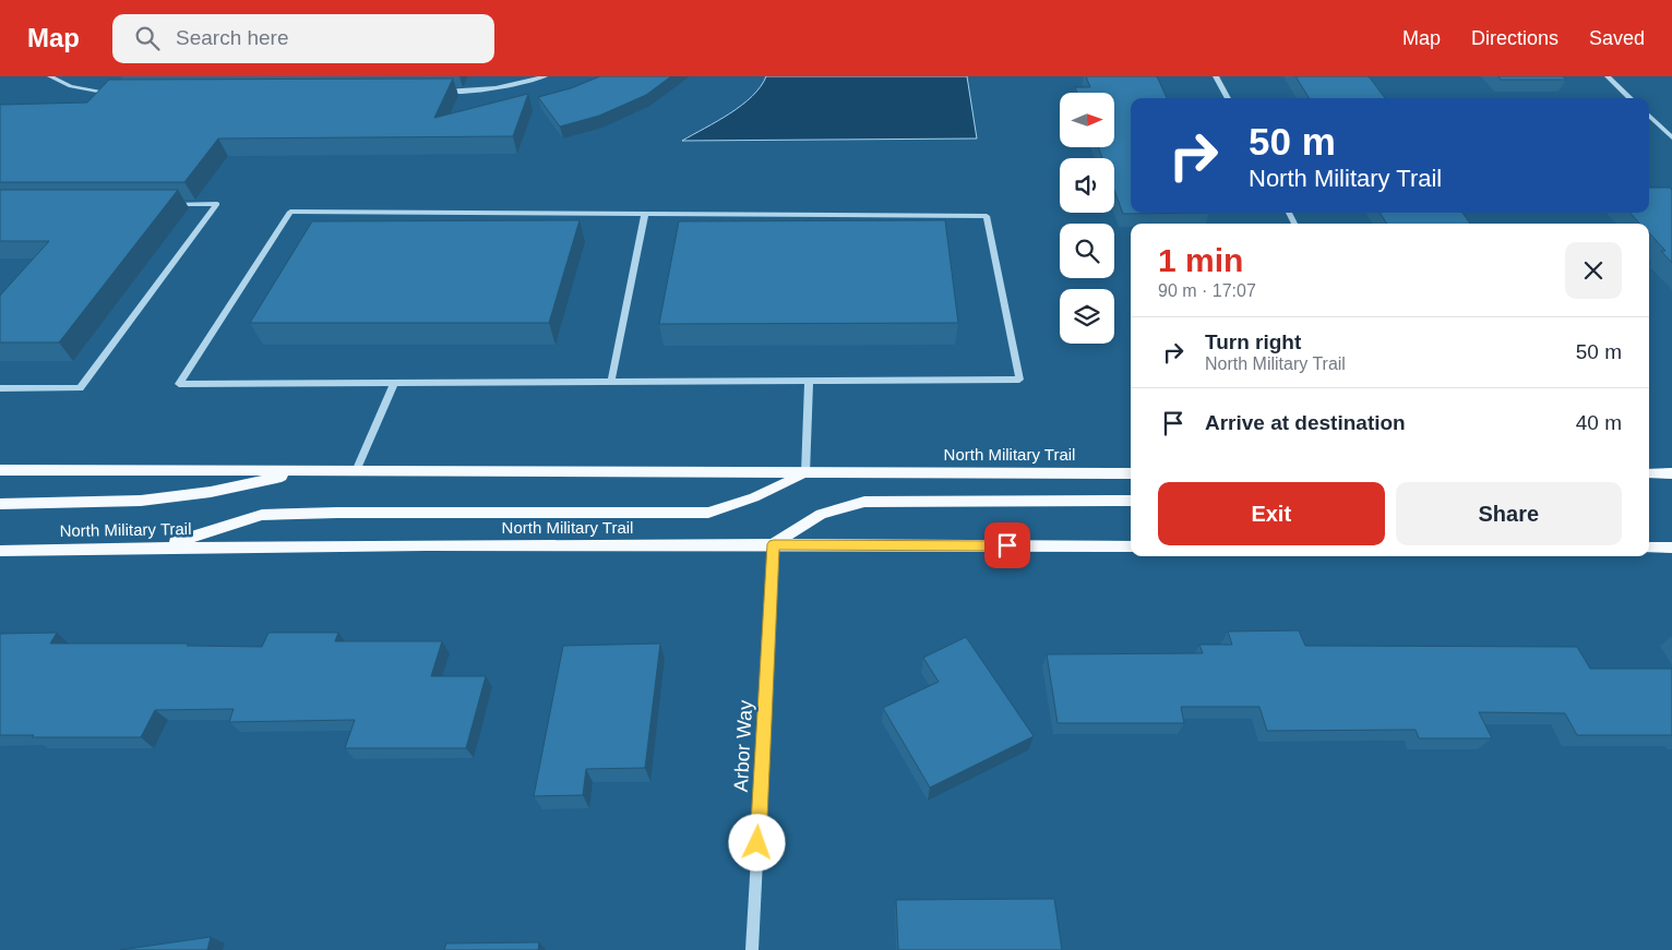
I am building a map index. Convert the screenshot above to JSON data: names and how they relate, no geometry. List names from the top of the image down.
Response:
{
  "streets": {
    "main road": ["North Military Trail"],
    "street": ["Arbor Way"]
  },
  "crossings": [
    ["North Military Trail", "Arbor Way"]
  ],
  "north": "right",
  "page": {
    "header": "Map",
    "search": "Search here",
    "nav": ["Map", "Directions", "Saved"],
    "turn": ["50 m", "North Military Trail"],
    "heading": ["1 min", "90 m · 17:07"],
    "list": [
      {
        "name": "Turn right",
        "note": "North Military Trail",
        "value": "50 m"
      },
      {
        "name": "Arrive at destination",
        "value": "40 m"
      }
    ],
    "buttons": ["Exit", "Share"]
  }
}
